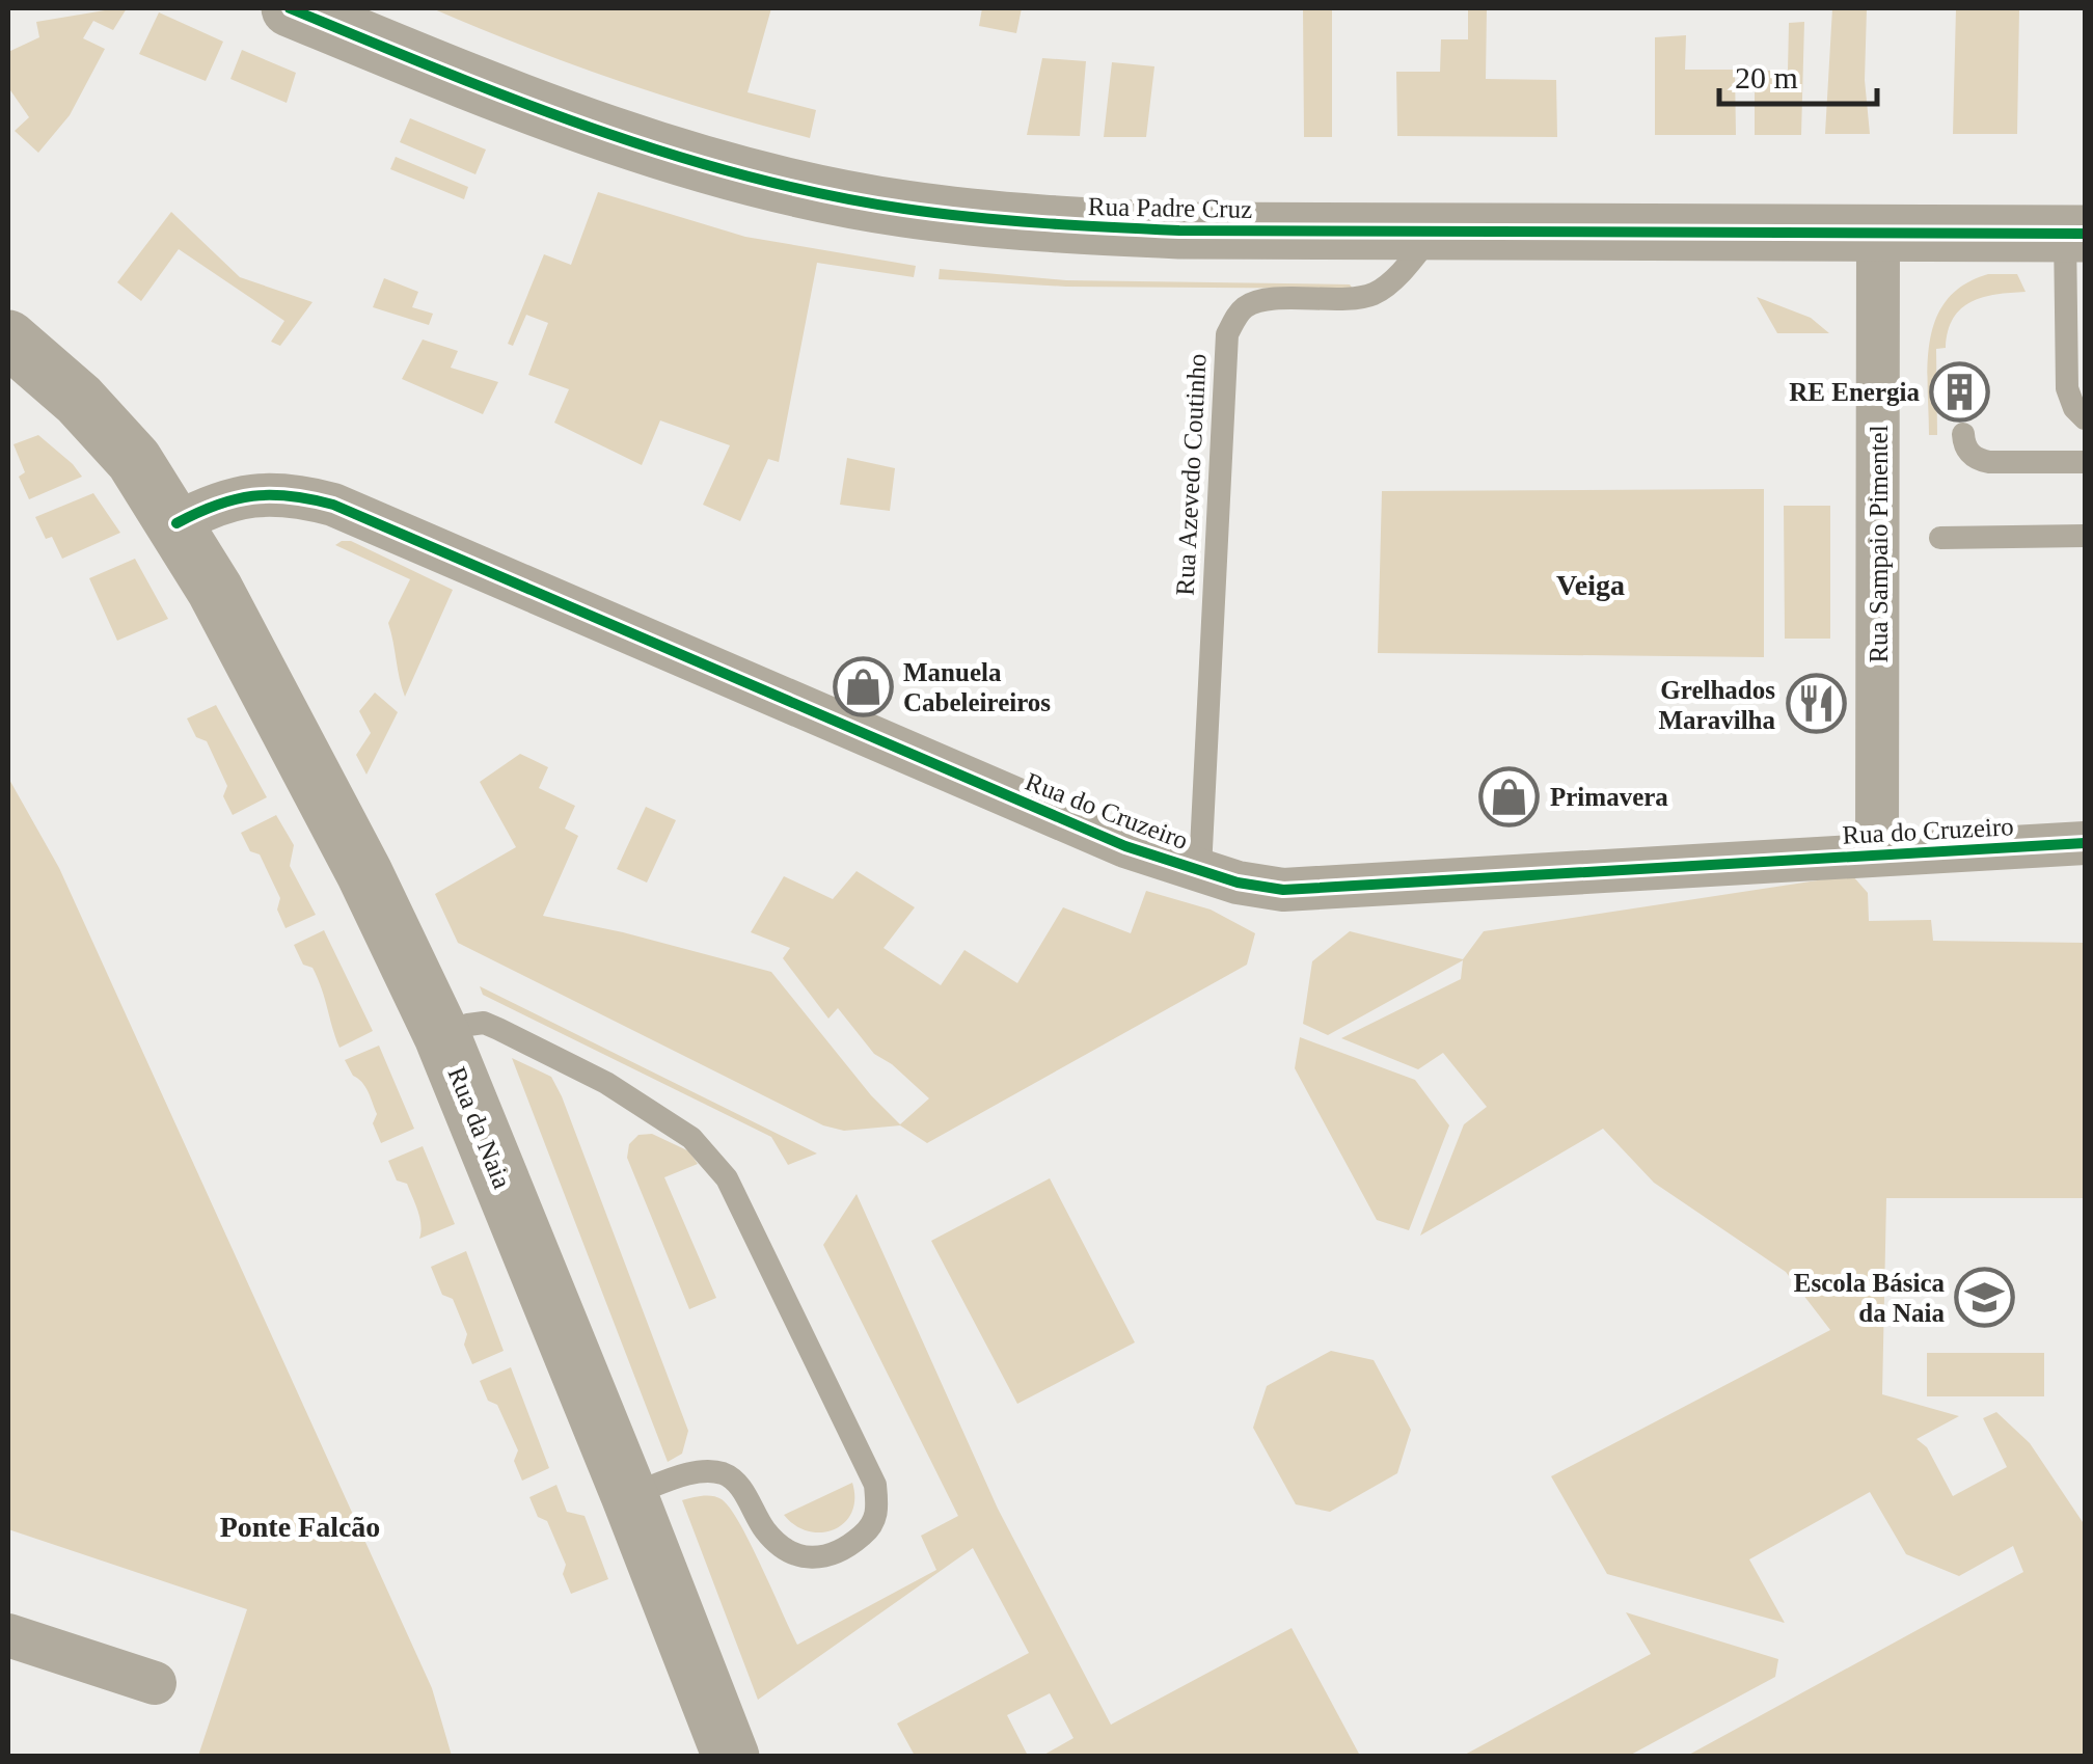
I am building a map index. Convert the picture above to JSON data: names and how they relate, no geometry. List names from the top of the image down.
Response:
{
  "streets": {
    "street": [
      "Rua Padre Cruz",
      "Rua Sampaio Pimentel",
      "Rua do Cruzeiro",
      "Rua da Naia"
    ],
    "lane": ["Rua Azevedo Coutinho"]
  },
  "crossings": [
    ["Rua Padre Cruz", "Rua Azevedo Coutinho"],
    ["Rua Padre Cruz", "Rua Sampaio Pimentel"],
    ["Rua Azevedo Coutinho", "Rua do Cruzeiro"],
    ["Rua Sampaio Pimentel", "Rua do Cruzeiro"],
    ["Rua do Cruzeiro", "Rua da Naia"]
  ],
  "districts": ["Veiga", "Ponte Falcão"],
  "places": {
    "building": ["RE Energia"],
    "shop": ["Manuela Cabeleireiros", "Primavera"],
    "restaurant": ["Grelhados Maravilha"],
    "school or university": ["Escola Básica da Naia"]
  },
  "scale_bar": "20 m"
}
